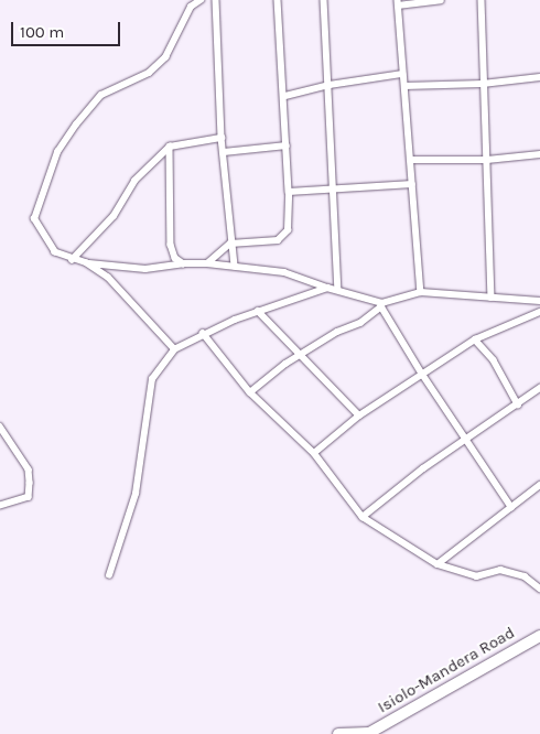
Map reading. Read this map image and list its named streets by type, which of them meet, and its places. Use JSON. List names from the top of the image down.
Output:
{
  "streets": {
    "highway": ["Isiolo-Mandera Road"]
  },
  "scale_bar": "100 m"
}
